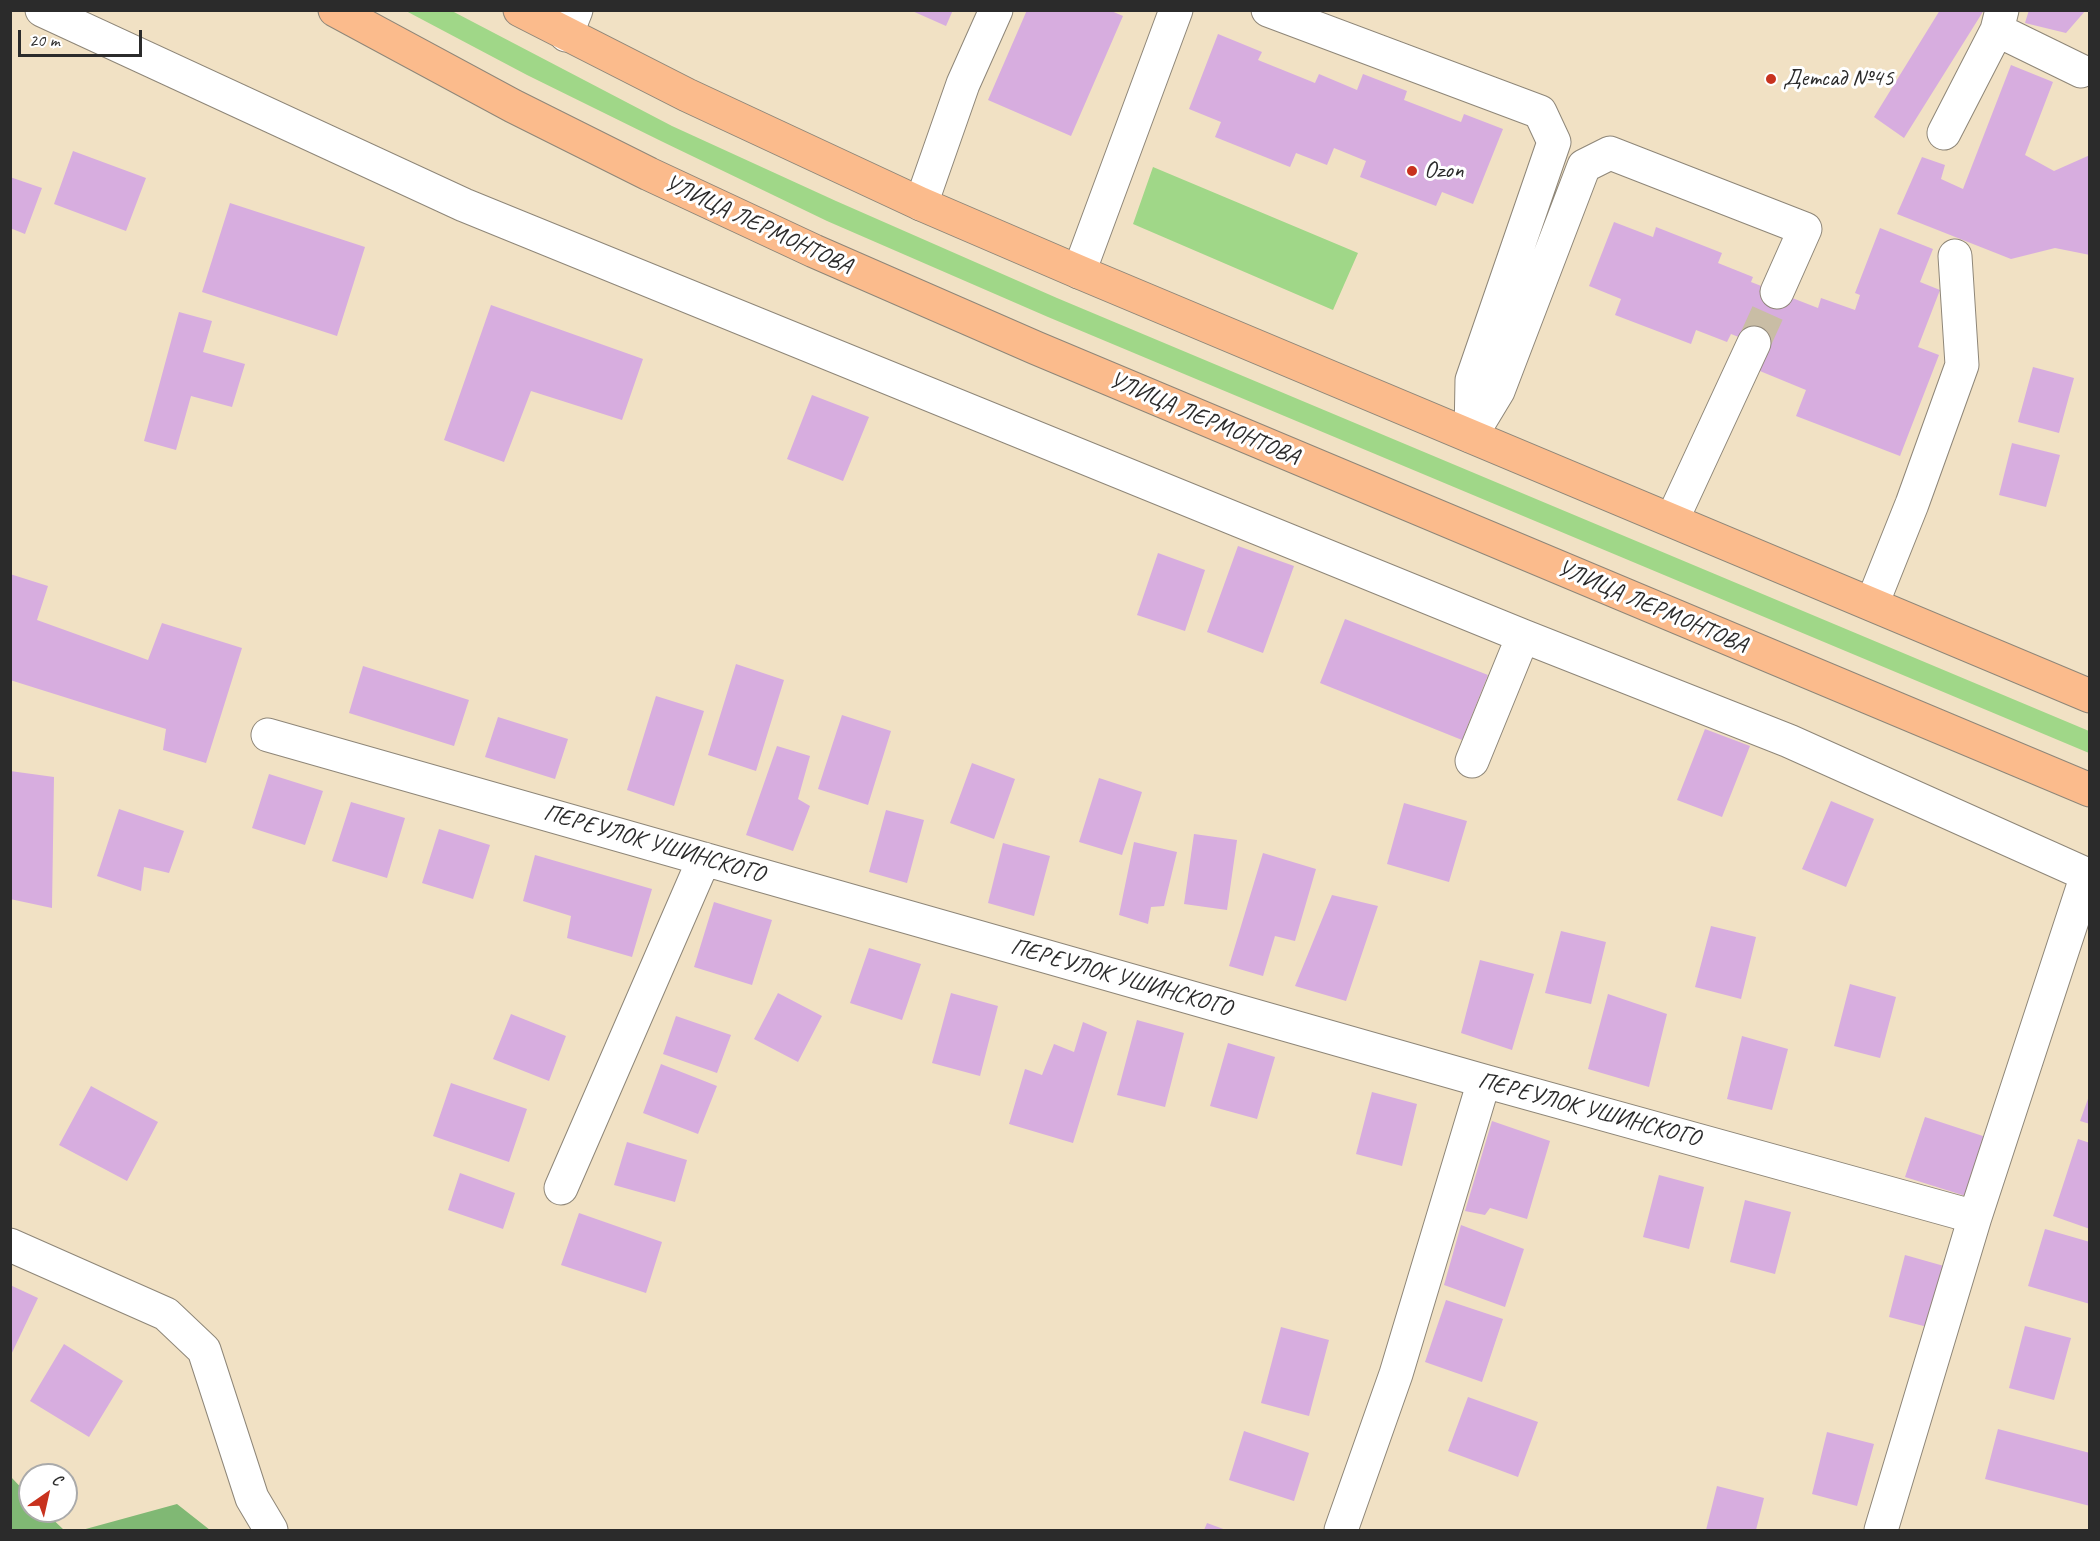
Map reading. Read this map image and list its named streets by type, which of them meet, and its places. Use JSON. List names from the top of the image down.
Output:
{
  "streets": {
    "main road": ["УЛИЦА ЛЕРМОНТОВА"],
    "street": ["ПЕРЕУЛОК УШИНСКОГО"]
  },
  "places": ["Детсад №45", "Ozon"],
  "scale_bar": "20 m",
  "north": "top right"
}
